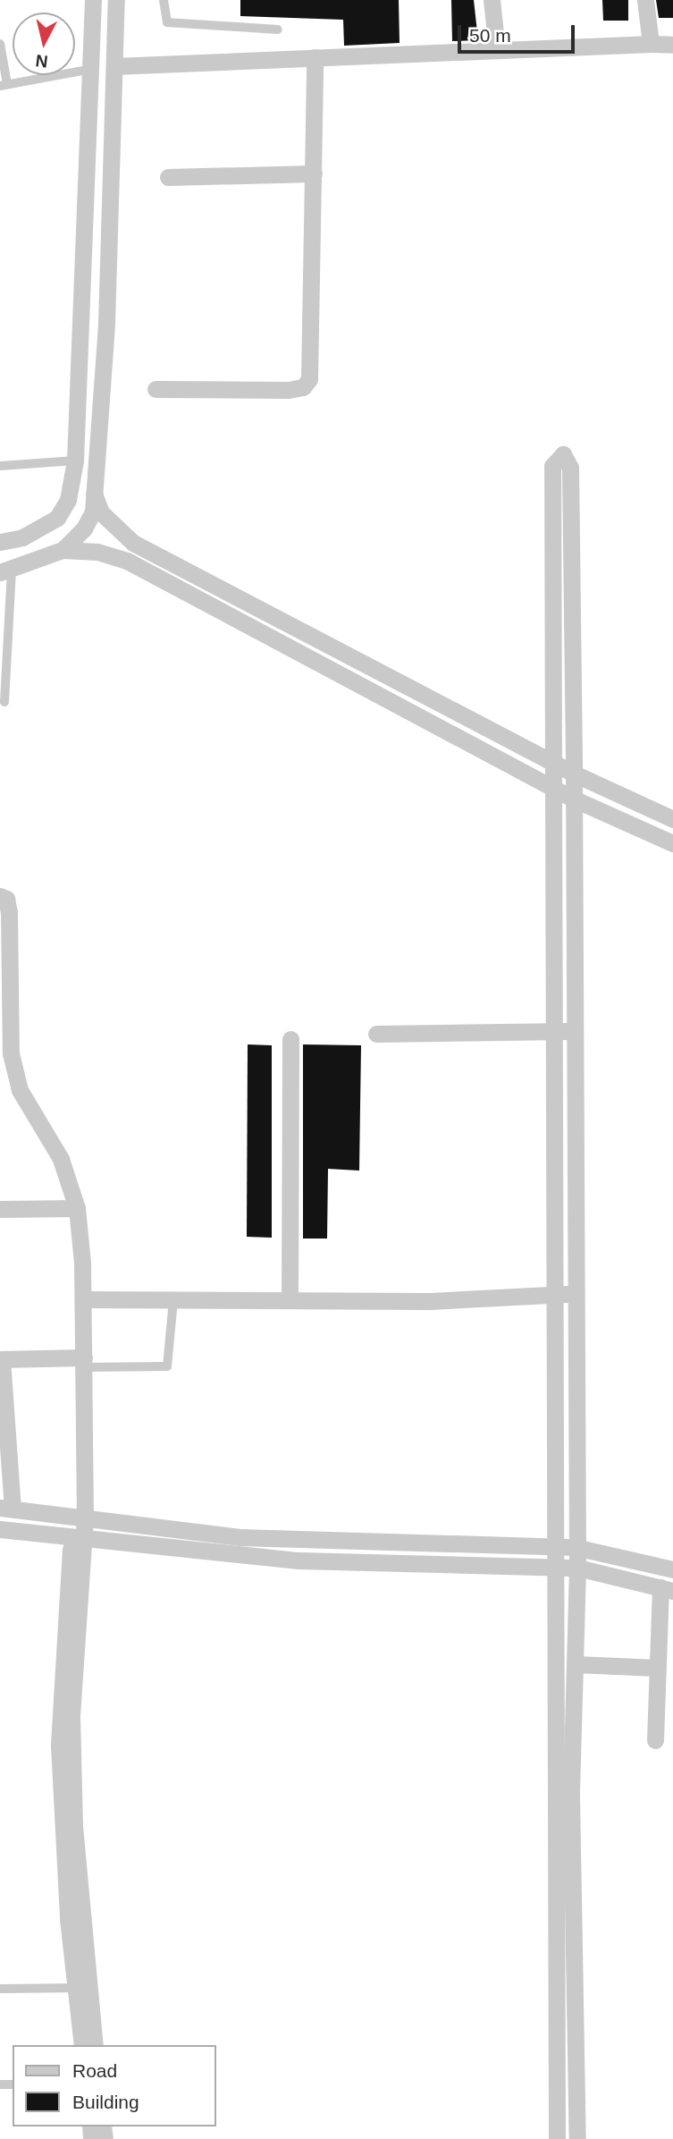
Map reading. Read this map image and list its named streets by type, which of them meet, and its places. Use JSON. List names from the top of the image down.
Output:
{
  "legend": ["Road", "Building"],
  "scale_bar": "50 m",
  "north": "bottom"
}
